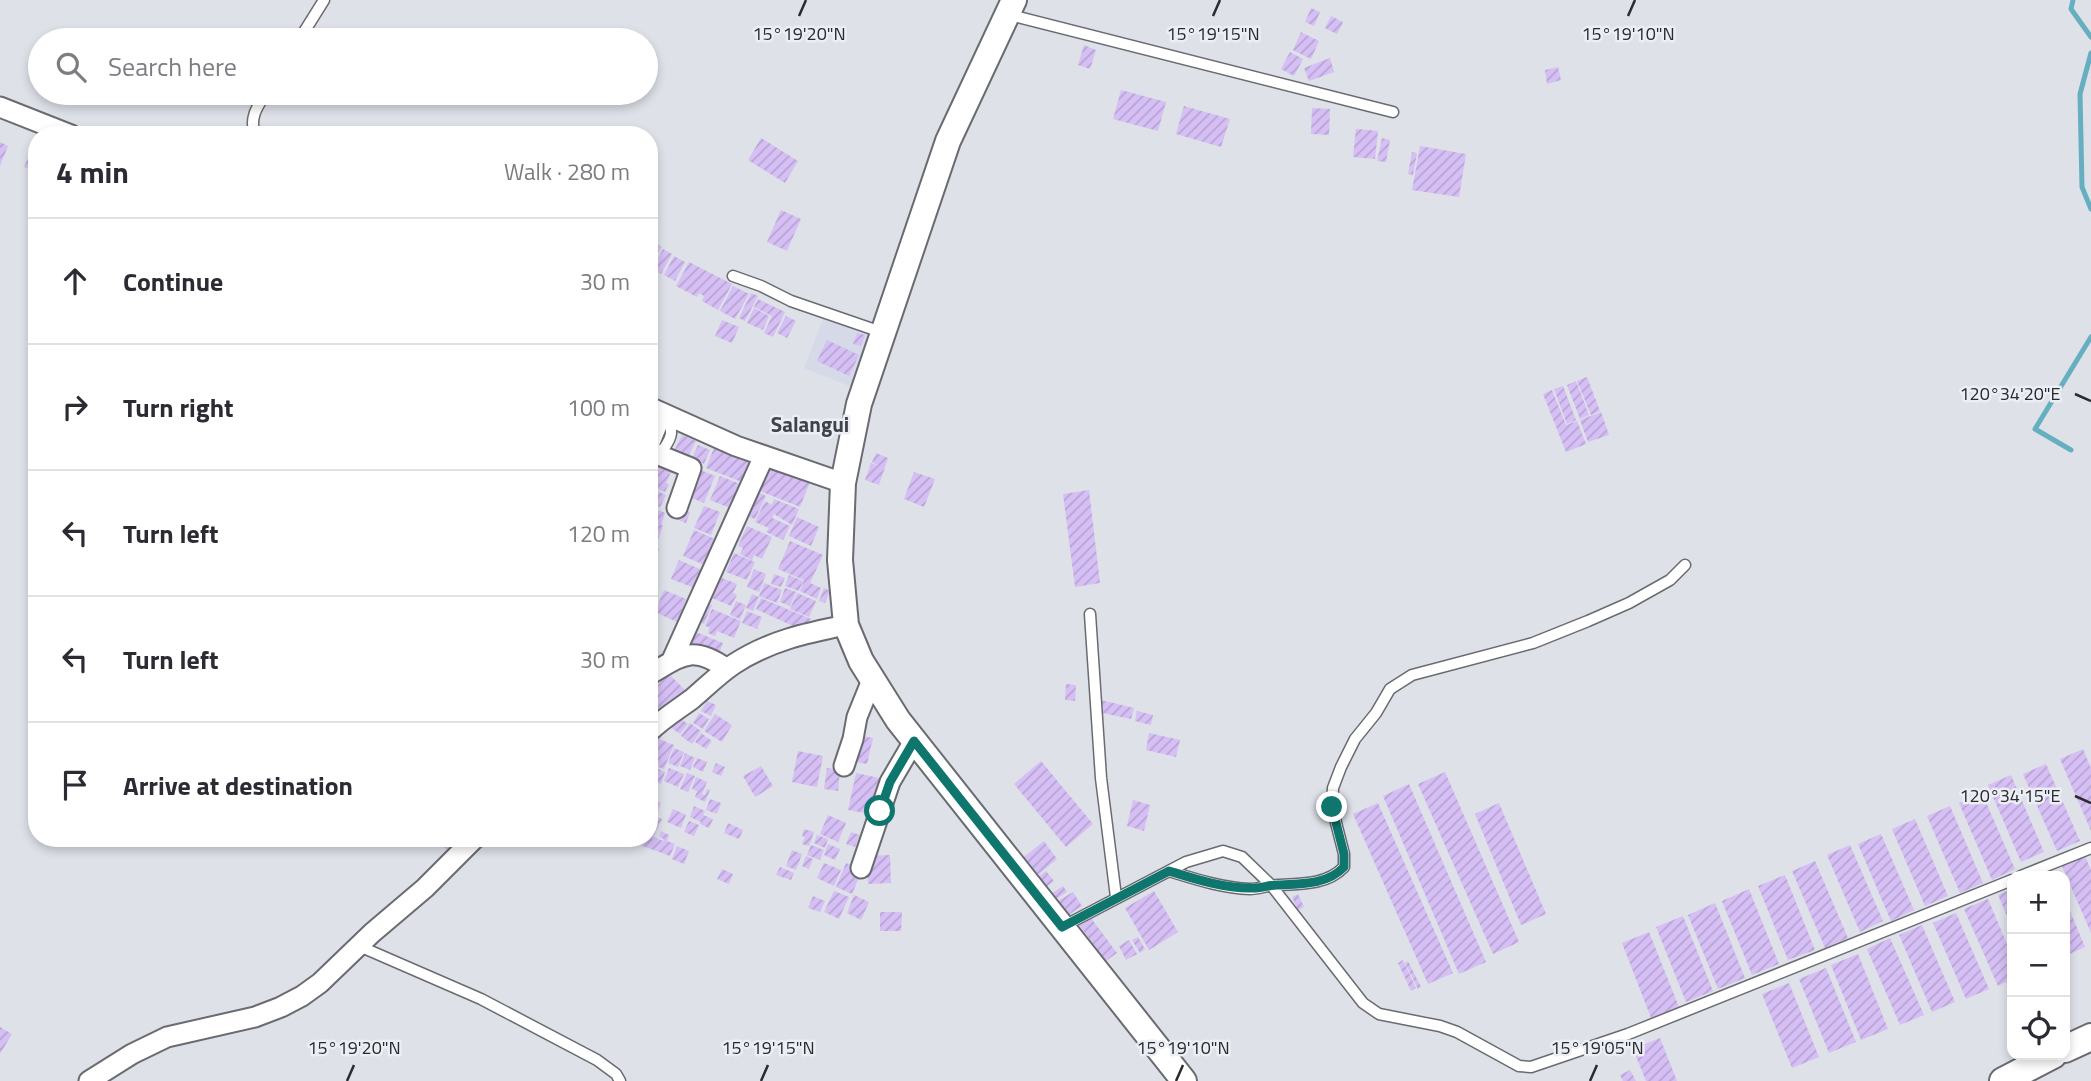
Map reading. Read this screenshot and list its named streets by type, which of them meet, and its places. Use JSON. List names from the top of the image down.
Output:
{
  "districts": ["Salangui"],
  "page": {
    "search": "Search here",
    "heading": ["4 min", "Walk · 280 m"],
    "list": [
      ["Continue", "30 m"],
      ["Turn right", "100 m"],
      ["Turn left", "120 m"],
      ["Turn left", "30 m"],
      "Arrive at destination"
    ],
    "map_buttons": ["+", "−"]
  },
  "coordinates": [
    "15°19'20\"N",
    "15°19'15\"N",
    "15°19'10\"N",
    "120°34'20\"E",
    "120°34'15\"E",
    "15°19'05\"N"
  ]
}
